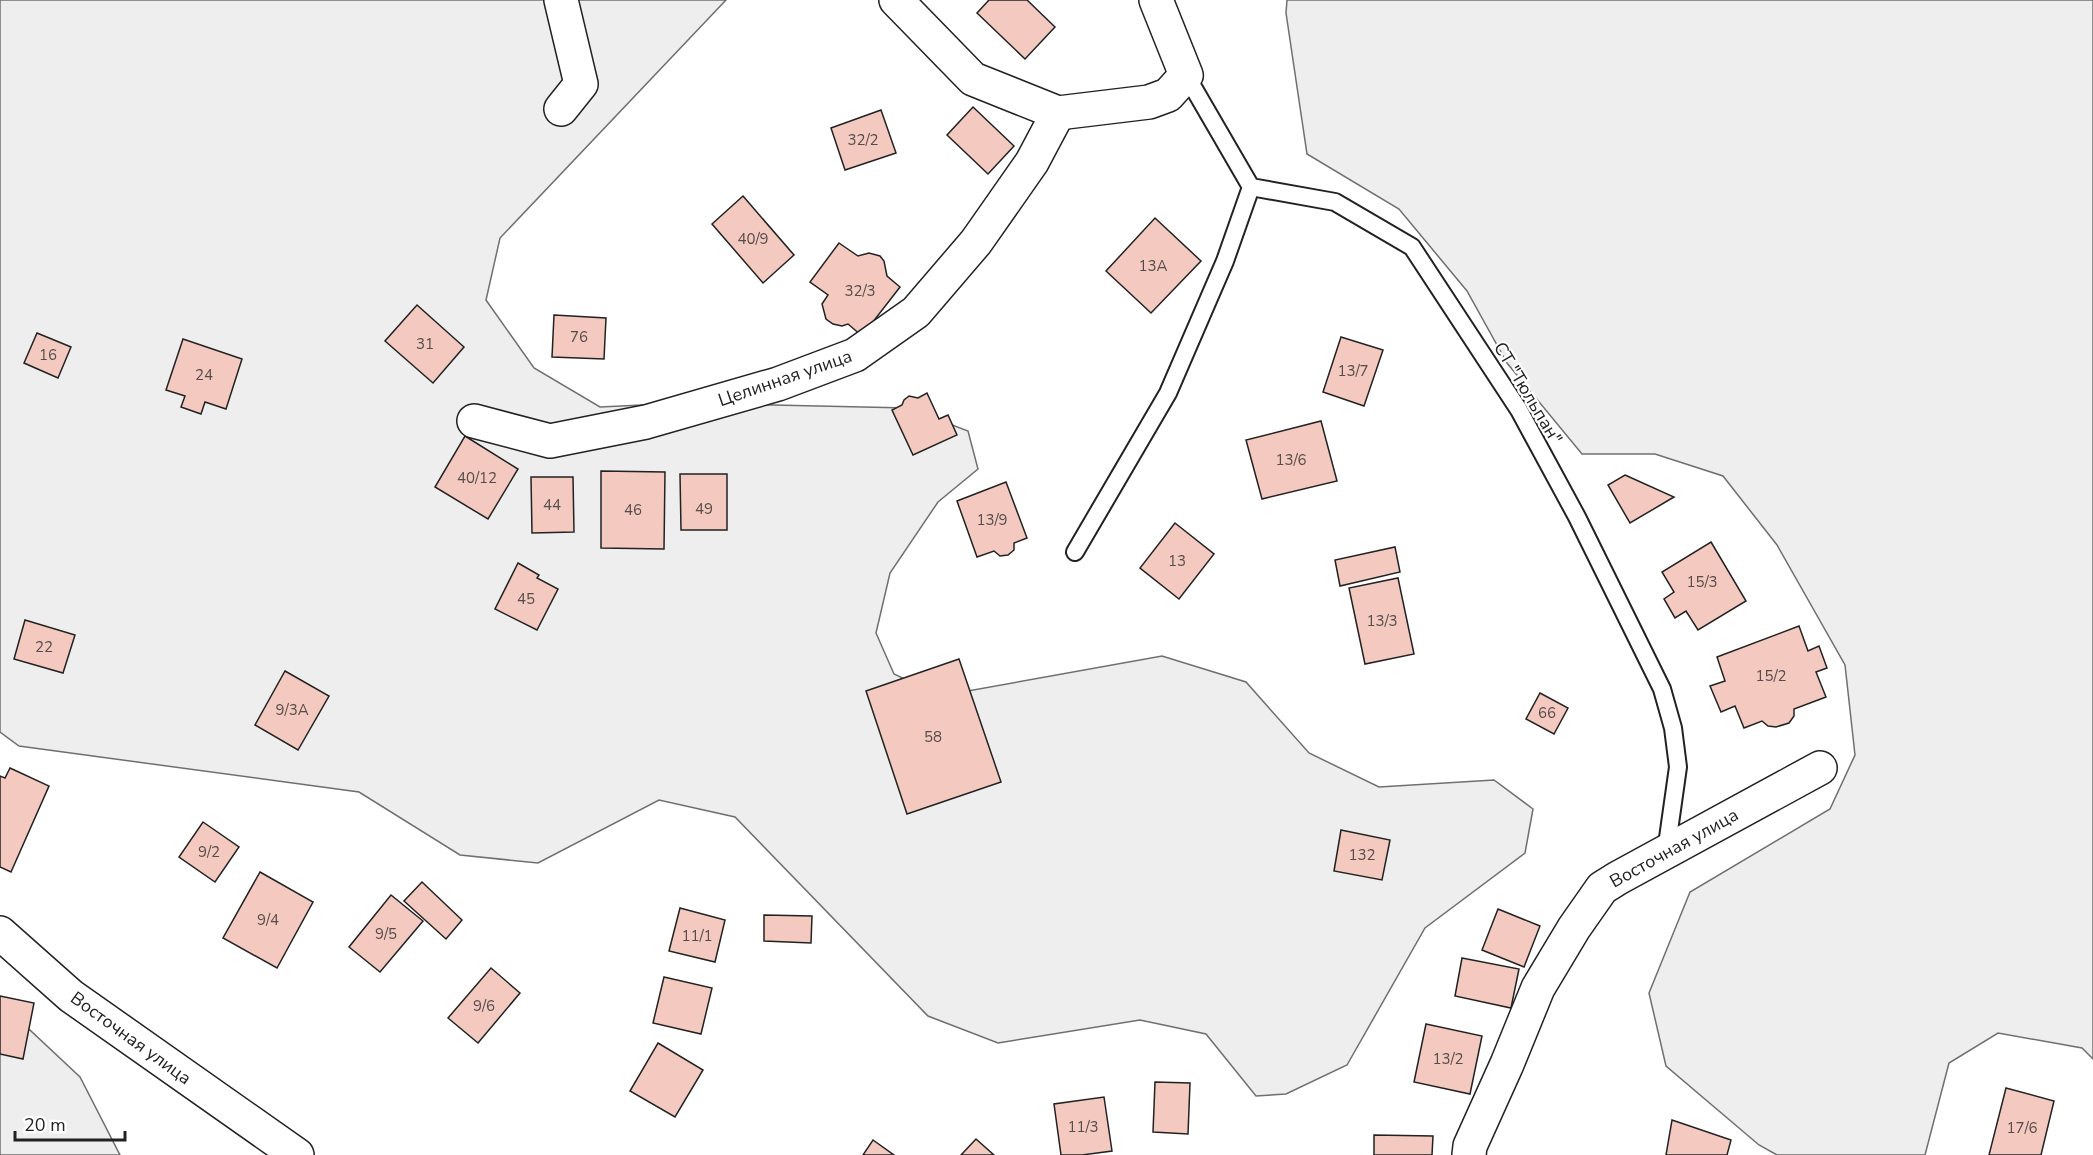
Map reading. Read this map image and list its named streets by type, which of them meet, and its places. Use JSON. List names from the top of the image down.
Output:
{
  "streets": {
    "street": ["Целинная улица", "Восточная улица"],
    "lane": ["СТ \"Тюльпан\""]
  },
  "crossings": [
    ["СТ \"Тюльпан\"", "Восточная улица"]
  ],
  "house_numbers": [
    "32/2",
    "40/9",
    "13А",
    "32/3",
    "76",
    "31",
    "16",
    "13/7",
    "24",
    "13/6",
    "40/12",
    "44",
    "49",
    "46",
    "13/9",
    "13",
    "15/3",
    "45",
    "13/3",
    "22",
    "15/2",
    "9/3А",
    "66",
    "58",
    "9/2",
    "132",
    "9/4",
    "9/5",
    "11/1",
    "9/6",
    "13/2",
    "11/3",
    "17/6"
  ],
  "scale_bar": "20 m"
}
